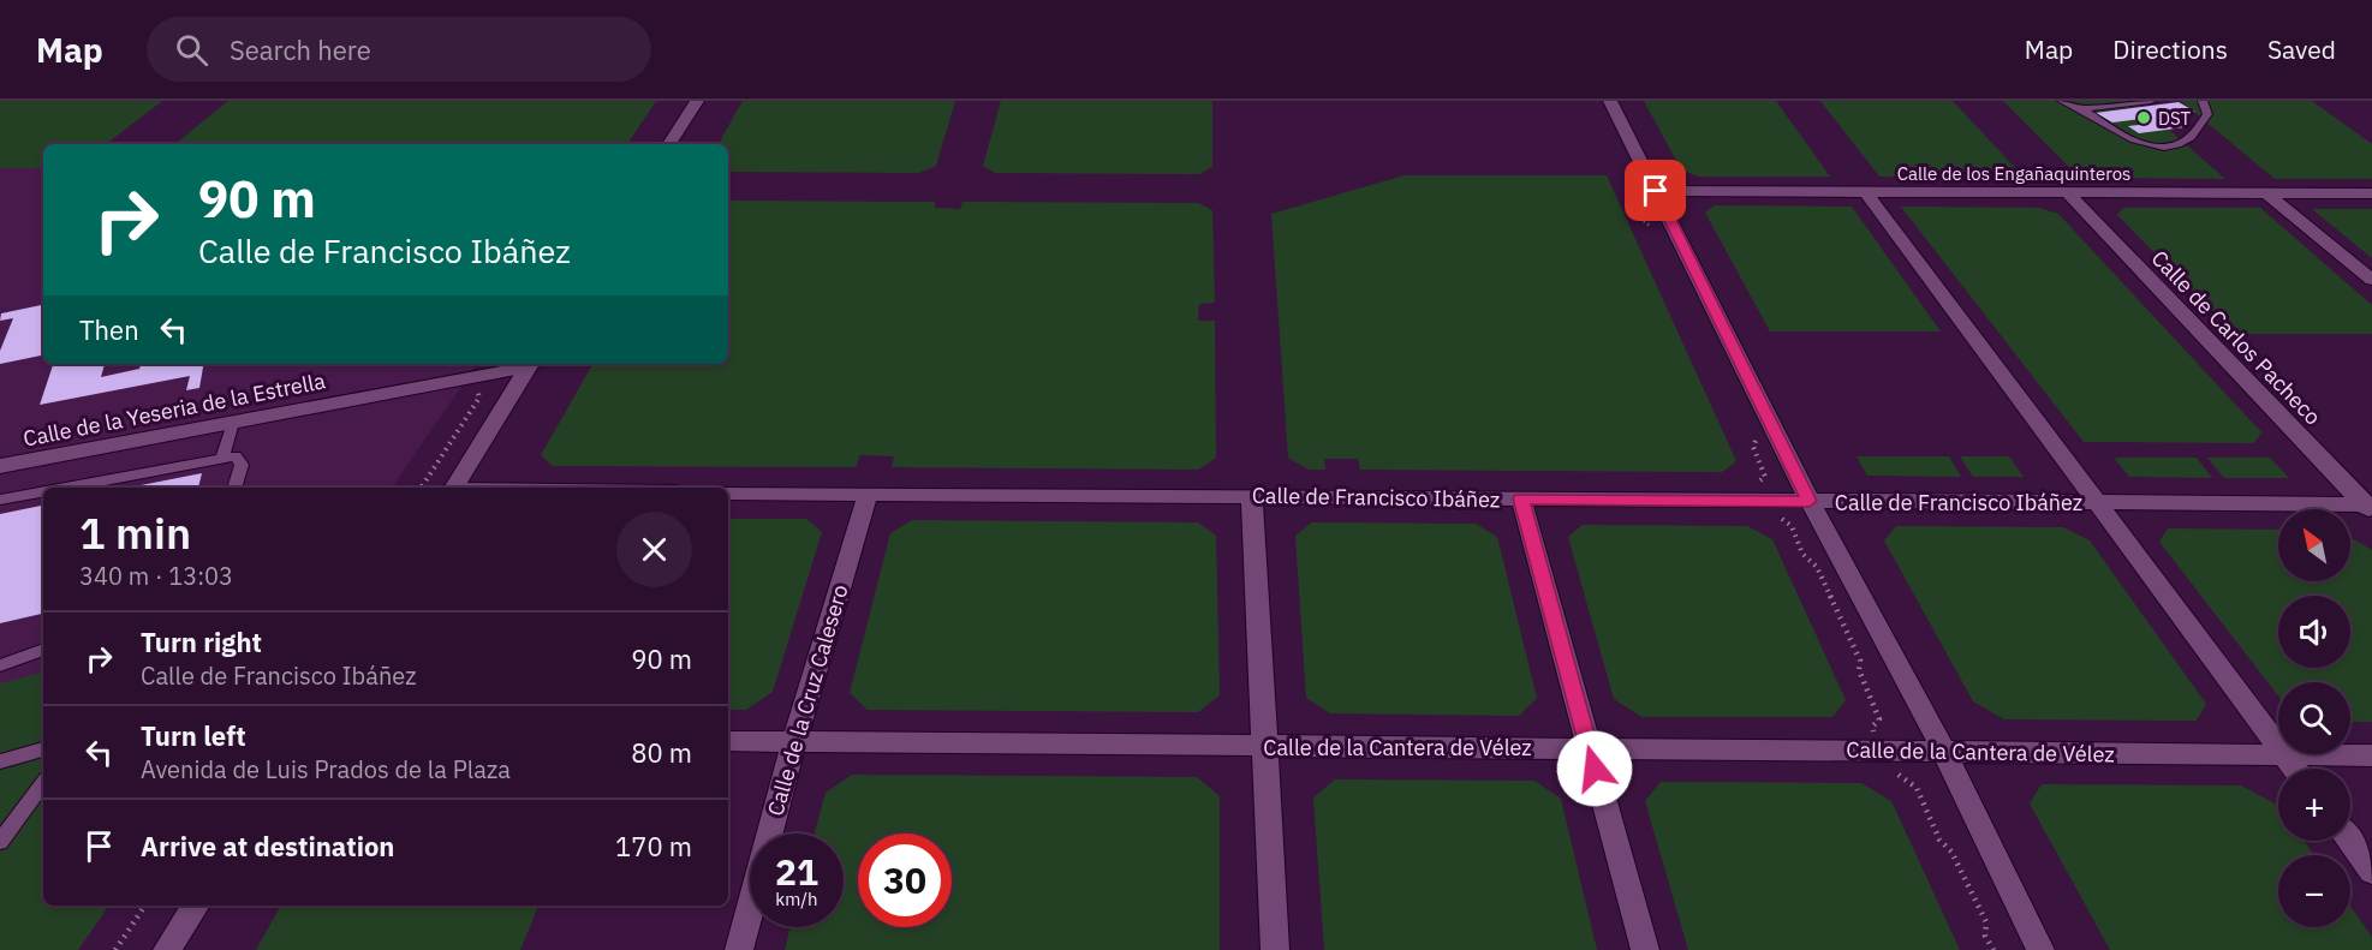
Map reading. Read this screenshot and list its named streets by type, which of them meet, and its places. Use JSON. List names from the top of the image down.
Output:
{
  "streets": {
    "street": [
      "Calle de los Engañaquinteros",
      "Calle de Carlos Pacheco",
      "Calle de la Yeseria de la Estrella",
      "Calle de Francisco Ibáñez",
      "Calle de la Cruz Calesero",
      "Calle de la Cantera de Vélez"
    ]
  },
  "crossings": [
    ["Calle de los Engañaquinteros", "Calle de Carlos Pacheco"],
    ["Calle de Carlos Pacheco", "Calle de Francisco Ibáñez"],
    ["Calle de Francisco Ibáñez", "Calle de la Cruz Calesero"],
    ["Calle de la Cruz Calesero", "Calle de la Cantera de Vélez"]
  ],
  "places": ["DST"],
  "north": "top left",
  "page": {
    "header": "Map",
    "search": "Search here",
    "nav": ["Map", "Directions", "Saved"],
    "turn": ["90 m", "Calle de Francisco Ibáñez"],
    "then": "Then",
    "heading": ["1 min", "340 m · 13:03"],
    "map_buttons": ["+", "−"],
    "list": [
      {
        "name": "Turn right",
        "note": "Calle de Francisco Ibáñez",
        "value": "90 m"
      },
      {
        "name": "Turn left",
        "note": "Avenida de Luis Prados de la Plaza",
        "value": "80 m"
      },
      {
        "name": "Arrive at destination",
        "value": "170 m"
      }
    ],
    "speed": "21 km/h",
    "limit": "30"
  }
}
